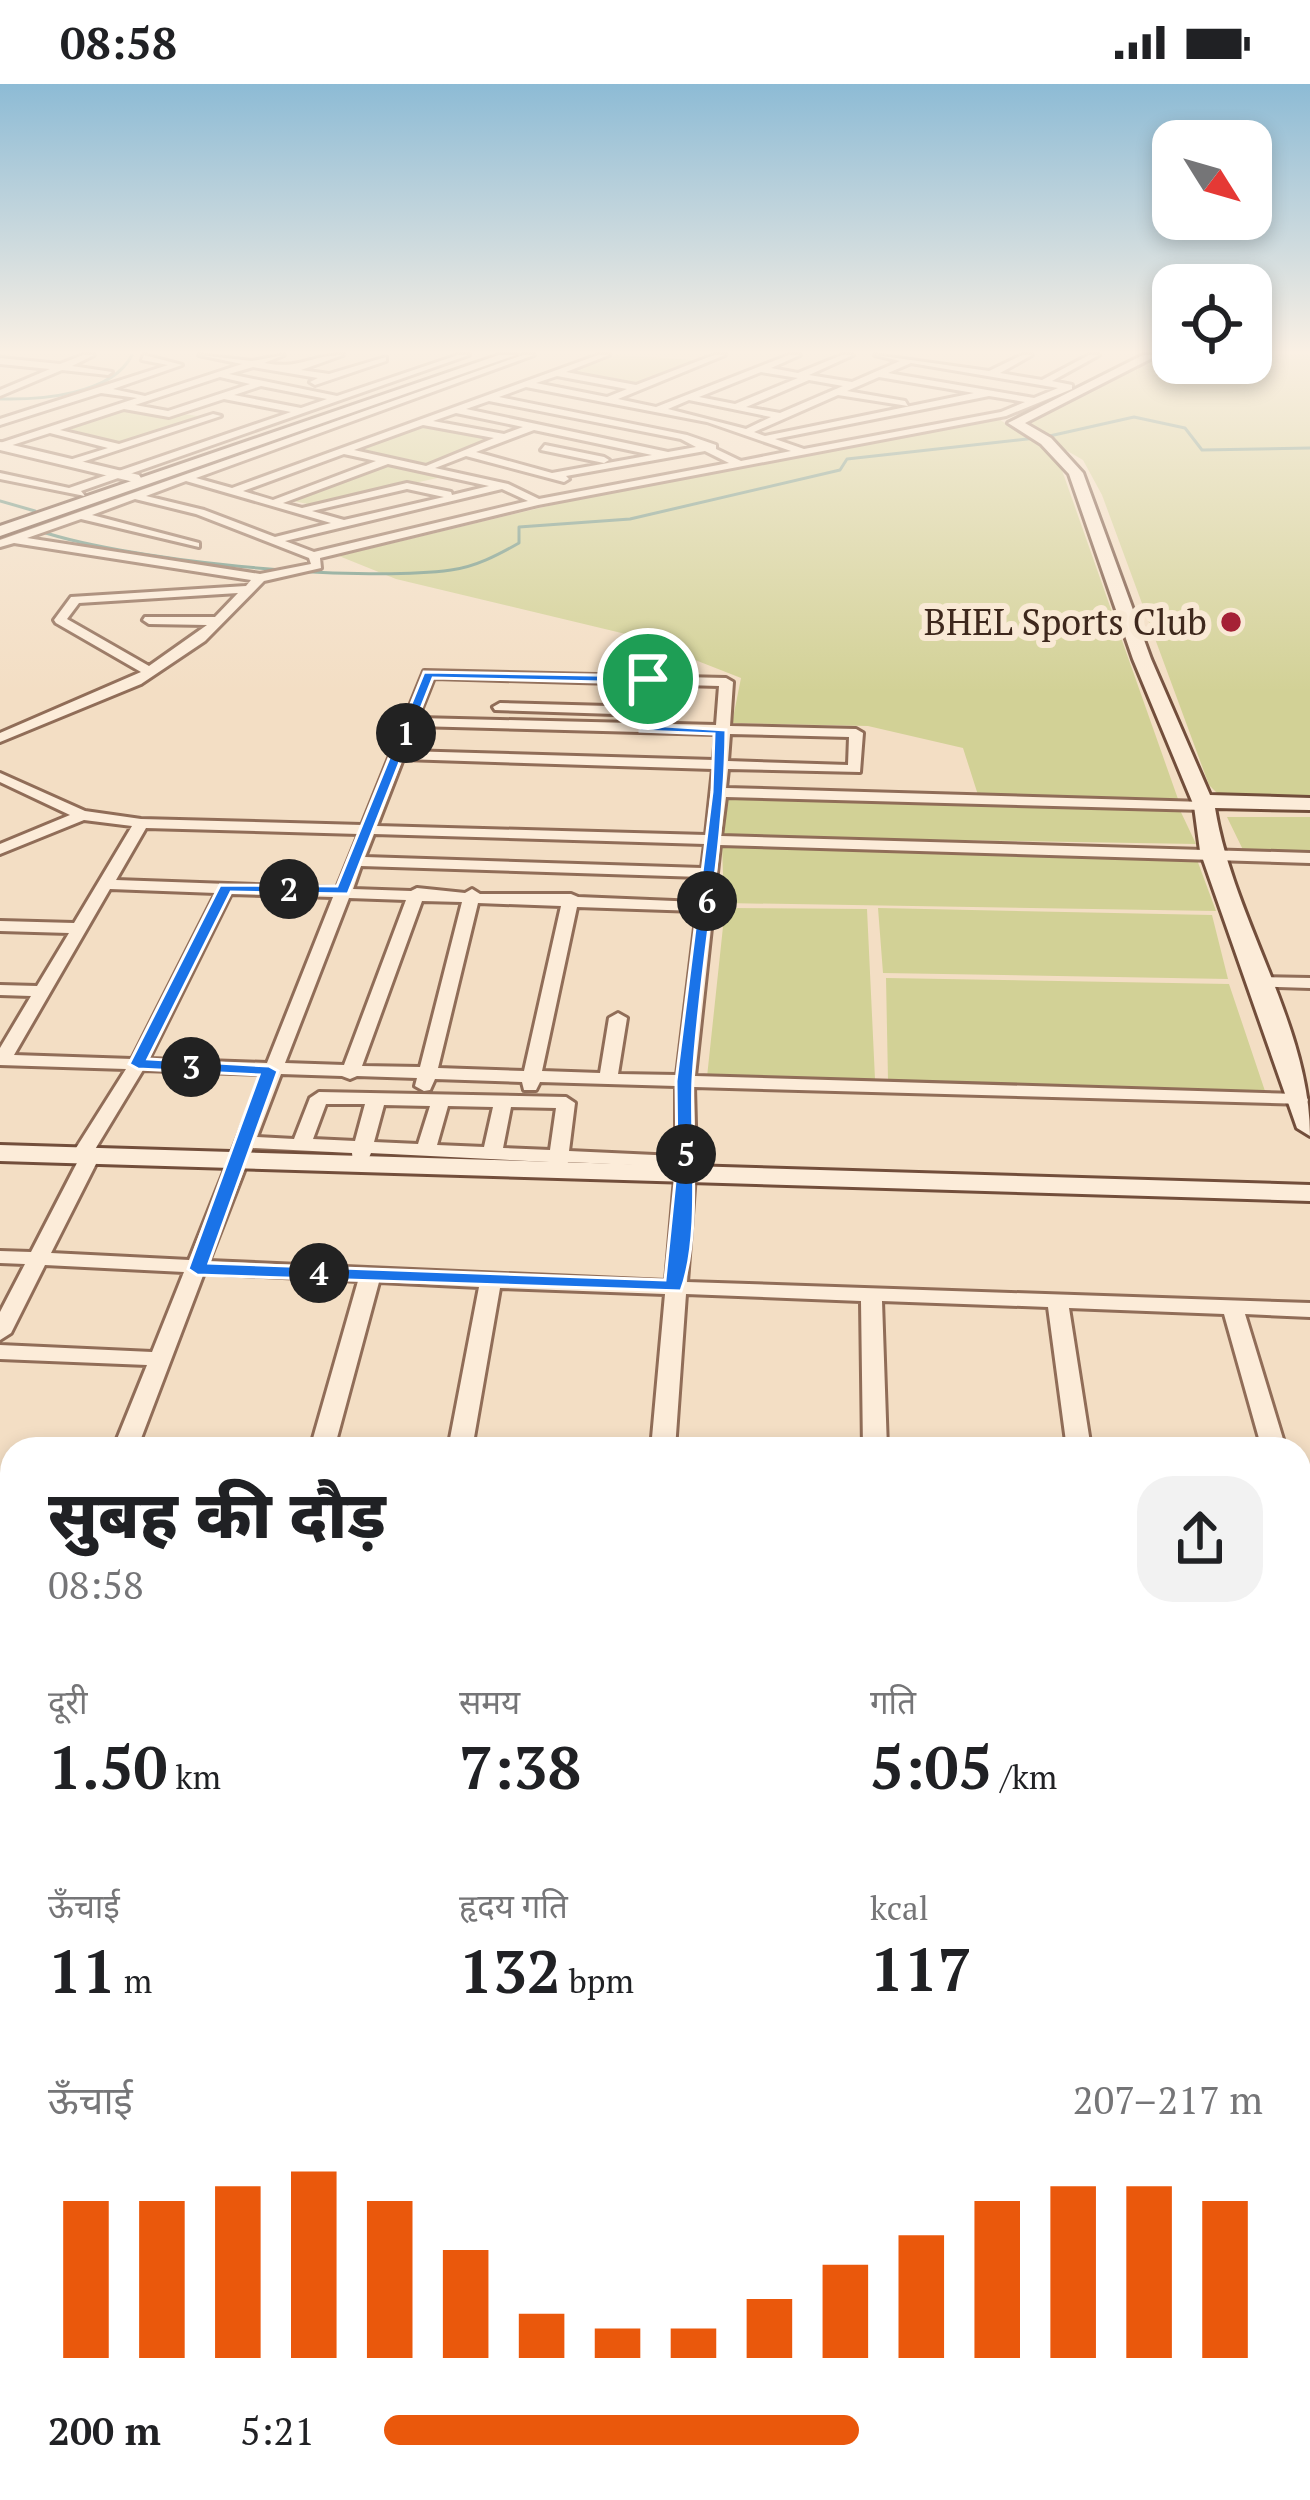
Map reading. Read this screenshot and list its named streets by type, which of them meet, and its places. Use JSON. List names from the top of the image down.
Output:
{
  "places": ["BHEL Sports Club"],
  "north": "bottom right",
  "page": {
    "status": "08:58",
    "pins": [
      "1",
      "2",
      "6",
      "3",
      "5",
      "4"
    ],
    "heading": ["सुबह की दौड़", "08:58"],
    "stats": [
      ["दूरी", "1.50 km"],
      ["समय", "7:38"],
      ["गति", "5:05 /km"],
      ["ऊँचाई", "11 m"],
      ["हृदय गति", "132 bpm"],
      ["kcal", "117"]
    ],
    "chart": ["ऊँचाई", "207–217 m"],
    "list": [
      {
        "name": "200 m",
        "note": "5:21"
      }
    ]
  }
}
